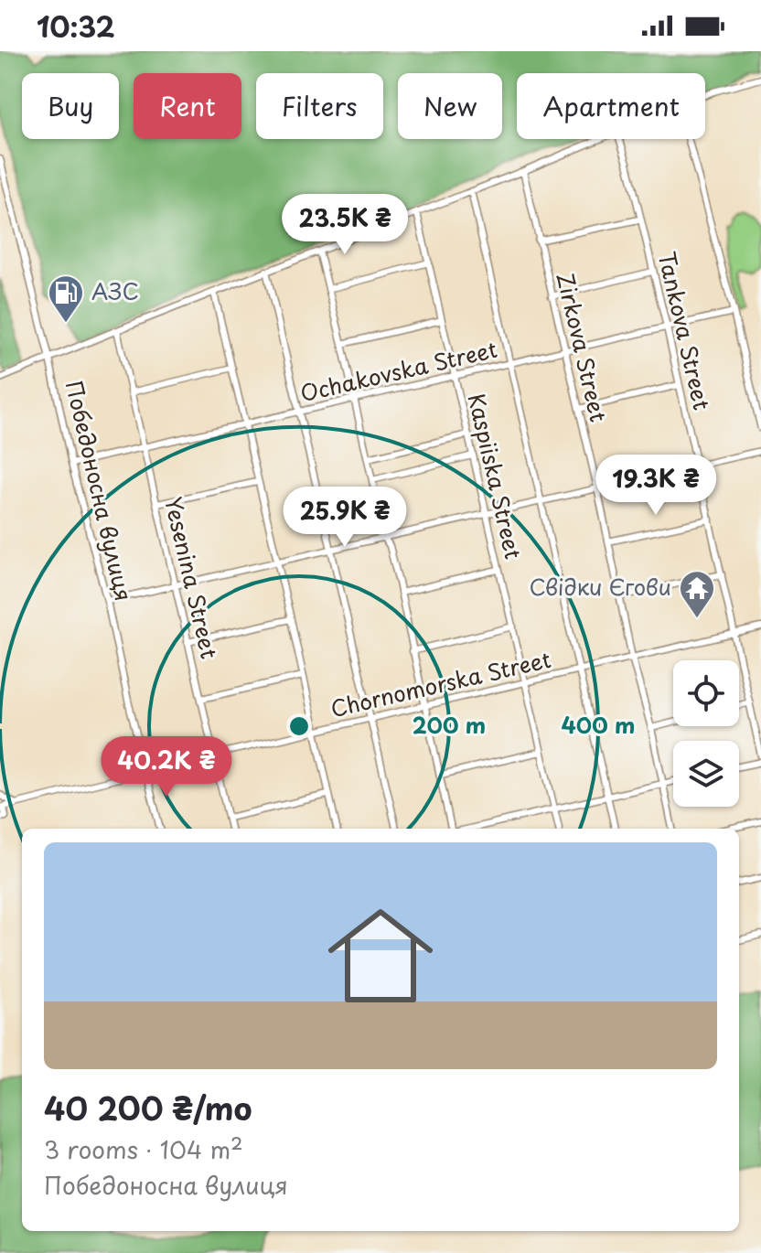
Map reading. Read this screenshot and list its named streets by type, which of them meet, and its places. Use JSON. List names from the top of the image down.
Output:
{
  "streets": {
    "street": [
      "Tankova Street",
      "Zirkova Street",
      "Ochakovska Street",
      "Kaspiiska Street",
      "Победоносна вулиця",
      "Yesenina Street",
      "Chornomorska Street"
    ]
  },
  "crossings": [
    ["Tankova Street", "Ochakovska Street"],
    ["Tankova Street", "Chornomorska Street"],
    ["Zirkova Street", "Ochakovska Street"],
    ["Zirkova Street", "Chornomorska Street"],
    ["Ochakovska Street", "Kaspiiska Street"],
    ["Ochakovska Street", "Победоносна вулиця"],
    ["Ochakovska Street", "Yesenina Street"],
    ["Kaspiiska Street", "Chornomorska Street"],
    ["Победоносна вулиця", "Chornomorska Street"],
    ["Yesenina Street", "Chornomorska Street"]
  ],
  "places": {
    "fuel station": ["АЗС"],
    "temple": ["Свідки Єгови"]
  },
  "page": {
    "status": "10:32",
    "chip": [
      "Buy",
      "Rent",
      "Filters",
      "New",
      "Apartment"
    ],
    "price": [
      "23.5K ₴",
      "19.3K ₴",
      "25.9K ₴",
      "40.2K ₴"
    ],
    "list": [
      {
        "name": "40 200 ₴/mo",
        "note": "3 rooms · 104 m² · Победоносна вулиця"
      }
    ]
  },
  "rings": ["200 m", "400 m"]
}
